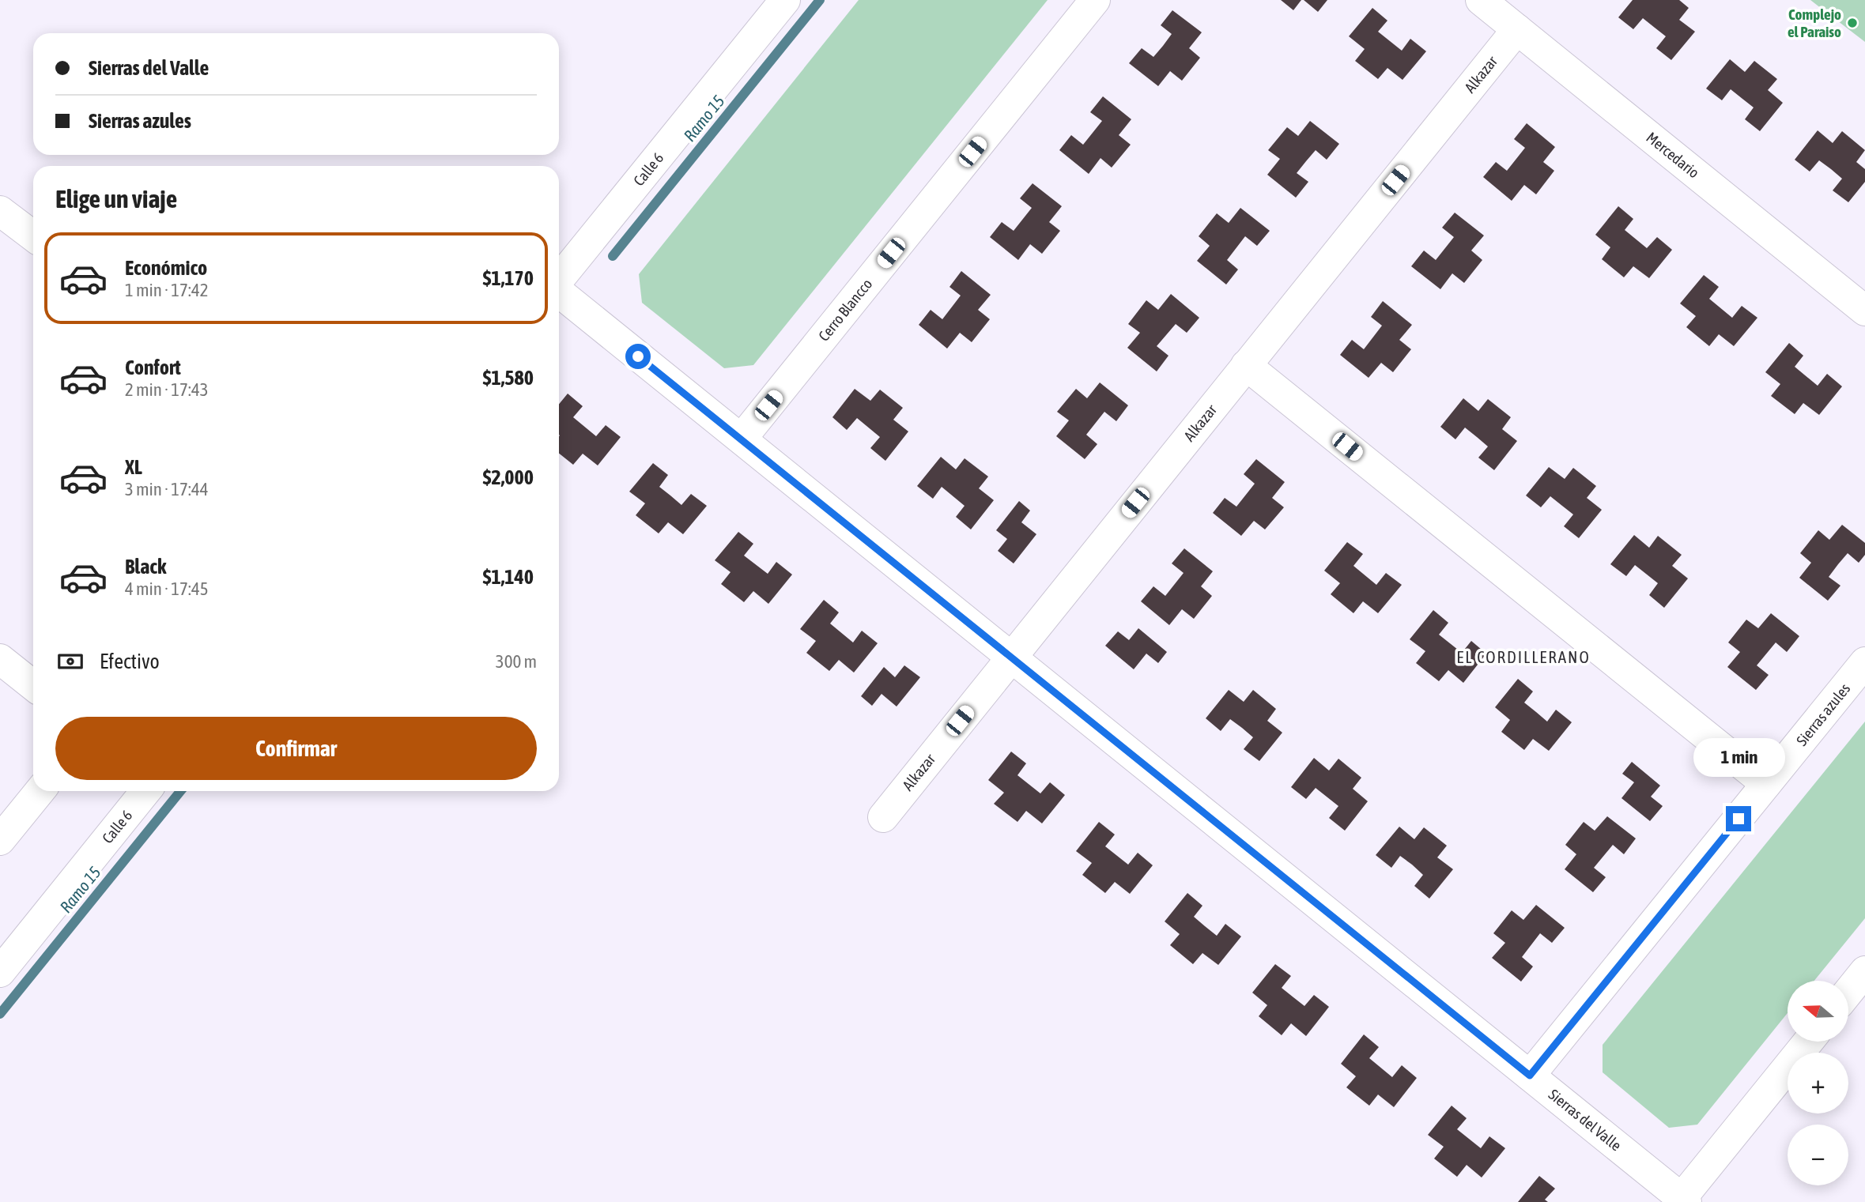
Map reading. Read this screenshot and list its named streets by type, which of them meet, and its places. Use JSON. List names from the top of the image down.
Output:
{
  "streets": {
    "street": [
      "Alkazar",
      "Mercedario",
      "Calle 6",
      "Cerro Blancco",
      "Sierras azules",
      "Sierras del Valle"
    ]
  },
  "crossings": [
    ["Alkazar", "Mercedario"],
    ["Alkazar", "Sierras del Valle"],
    ["Cerro Blancco", "Sierras del Valle"],
    ["Sierras azules", "Sierras del Valle"]
  ],
  "districts": ["EL CORDILLERANO"],
  "water": ["Ramo 15"],
  "places": ["Complejo el Paraiso"],
  "north": "left",
  "page": {
    "banner": ["Sierras del Valle", "Sierras azules"],
    "heading": "Elige un viaje",
    "list": [
      {
        "name": "Económico",
        "note": "1 min · 17:42",
        "value": "$1,170"
      },
      {
        "name": "Confort",
        "note": "2 min · 17:43",
        "value": "$1,580"
      },
      {
        "name": "XL",
        "note": "3 min · 17:44",
        "value": "$2,000"
      },
      {
        "name": "Black",
        "note": "4 min · 17:45",
        "value": "$1,140"
      }
    ],
    "pay": ["Efectivo", "300 m"],
    "buttons": "Confirmar",
    "bubble": "1 min",
    "map_buttons": ["+", "−"]
  }
}
